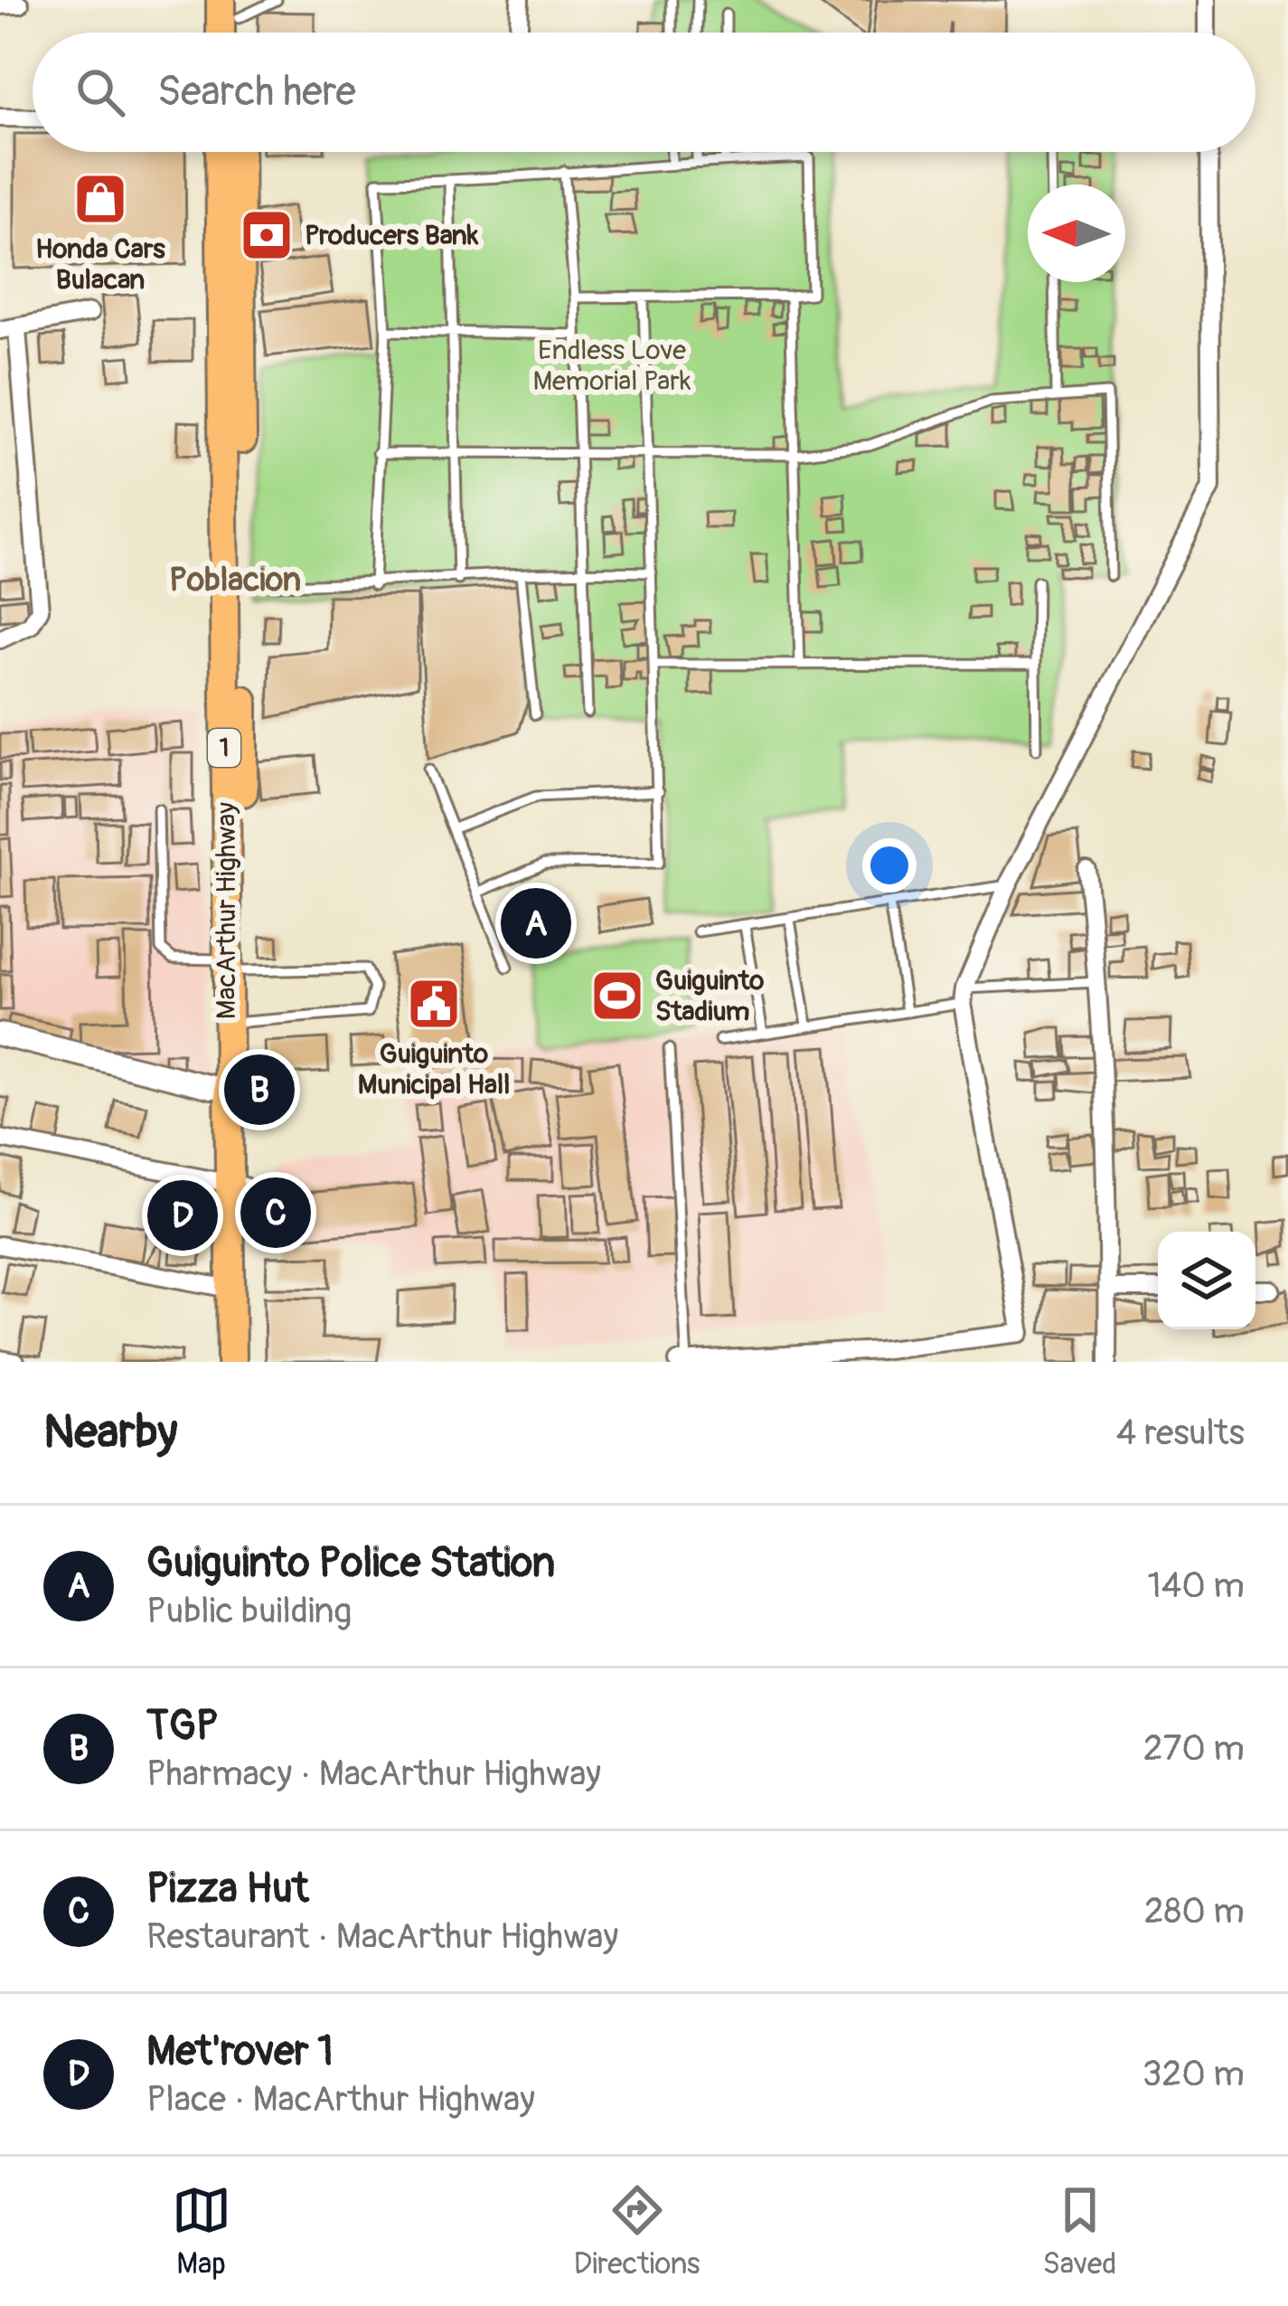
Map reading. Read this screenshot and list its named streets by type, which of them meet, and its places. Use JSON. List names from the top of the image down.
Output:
{
  "streets": {
    "highway": ["1", "MacArthur Highway"]
  },
  "districts": ["Poblacion"],
  "parks": ["Endless Love Memorial Park"],
  "places": {
    "shop": ["Honda Cars Bulacan"],
    "bank": ["Producers Bank"],
    "sports": ["Guiguinto Stadium"],
    "public building": ["Guiguinto Municipal Hall"]
  },
  "north": "left",
  "page": {
    "search": "Search here",
    "pins": [
      "A",
      "B",
      "C",
      "D"
    ],
    "heading": ["Nearby", "4 results"],
    "list": [
      {
        "mark": "A",
        "name": "Guiguinto Police Station",
        "note": "Public building",
        "value": "140 m"
      },
      {
        "mark": "B",
        "name": "TGP",
        "note": "Pharmacy · MacArthur Highway",
        "value": "270 m"
      },
      {
        "mark": "C",
        "name": "Pizza Hut",
        "note": "Restaurant · MacArthur Highway",
        "value": "280 m"
      },
      {
        "mark": "D",
        "name": "Met'rover 1",
        "note": "Place · MacArthur Highway",
        "value": "320 m"
      }
    ],
    "nav": ["Map", "Directions", "Saved"]
  }
}
